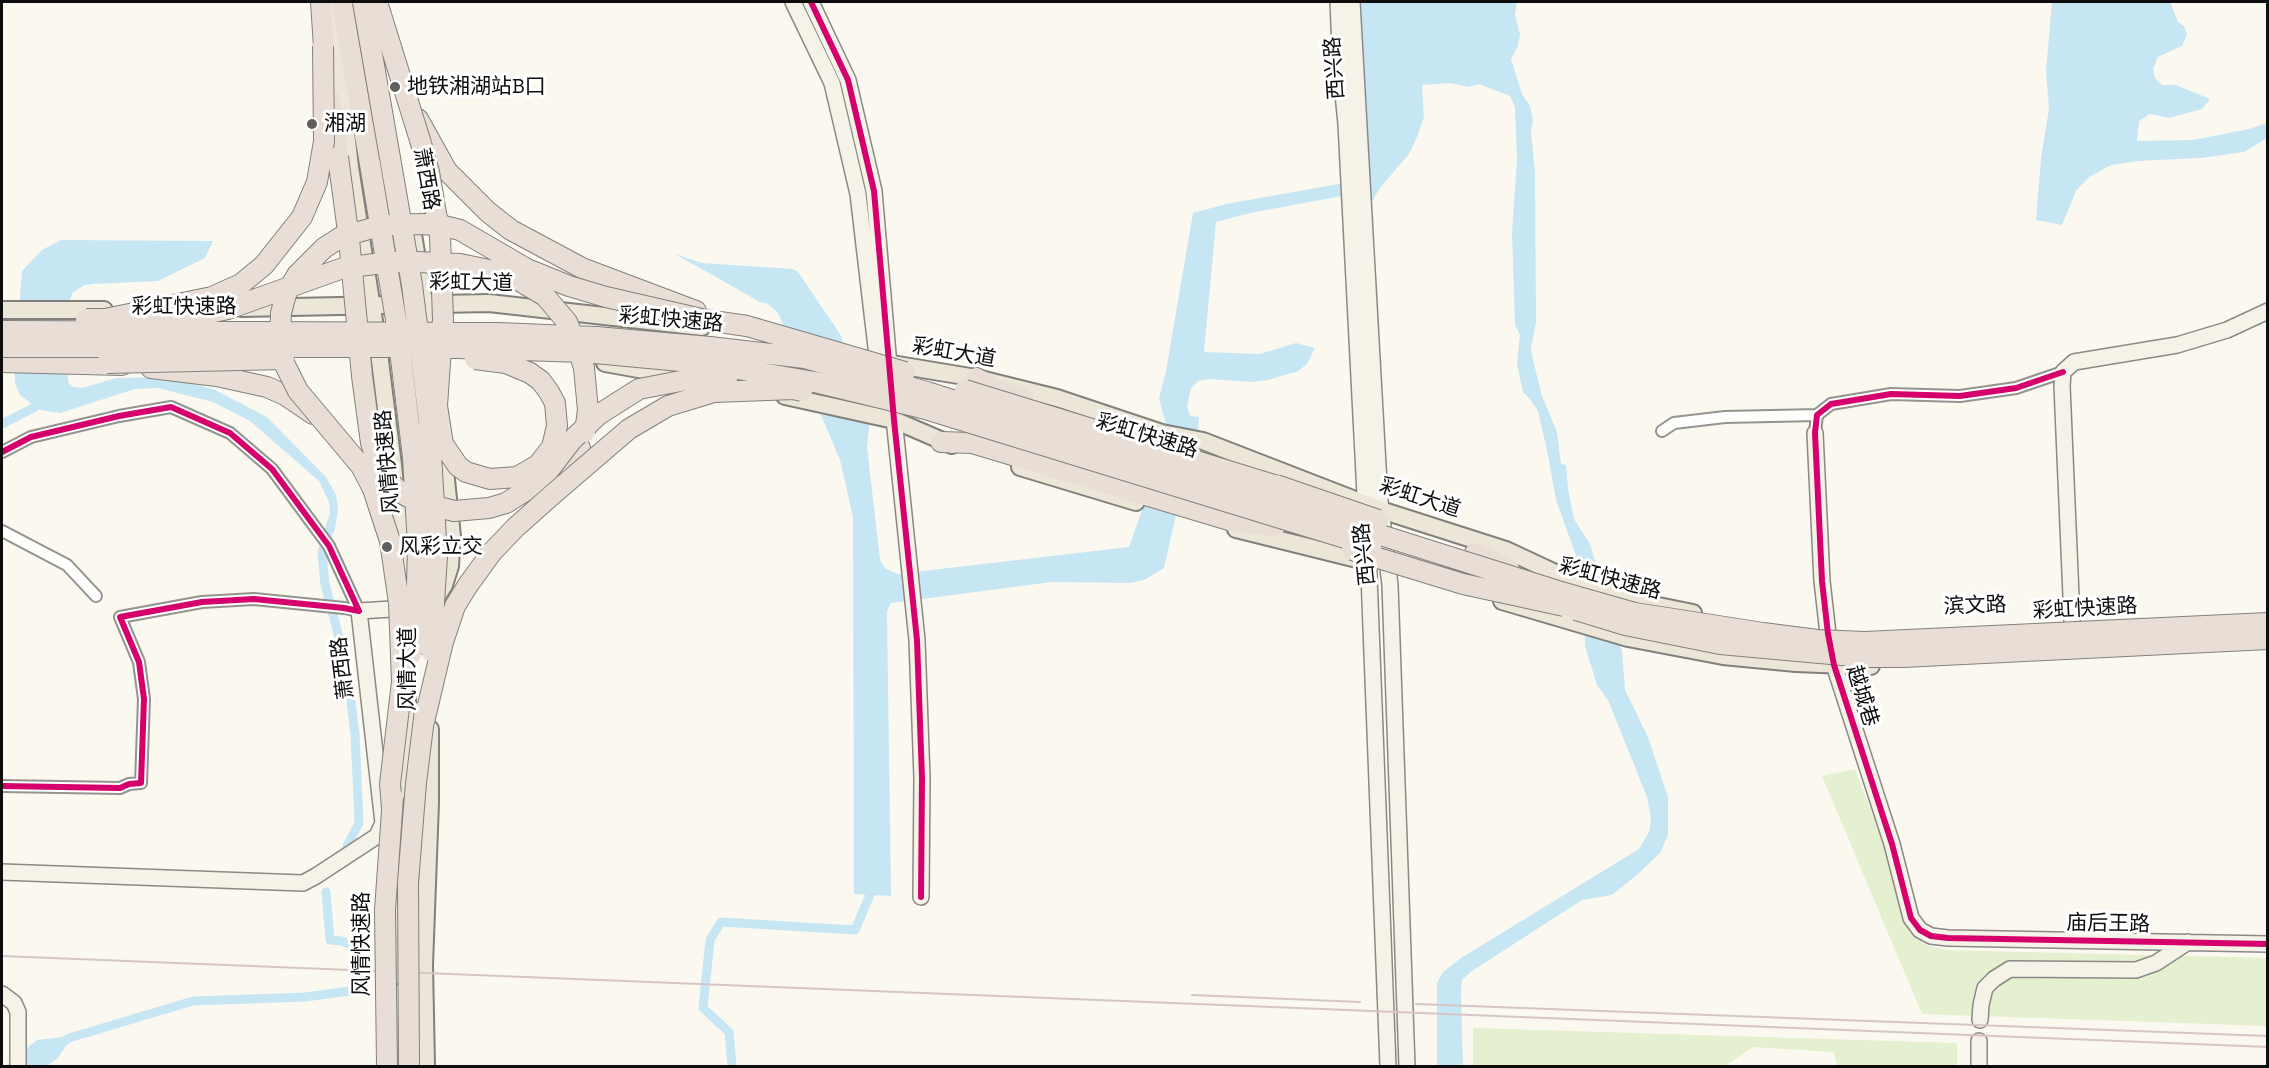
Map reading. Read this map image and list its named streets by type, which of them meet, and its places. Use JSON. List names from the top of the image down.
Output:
{
  "streets": {
    "highway": ["彩虹快速路", "风情快速路"],
    "main road": [
      "萧西路",
      "彩虹大道",
      "滨文路",
      "风情大道"
    ],
    "street": ["西兴路", "越城巷", "庙后王路"]
  },
  "crossings": [
    ["西兴路", "彩虹大道"],
    ["萧西路", "彩虹大道"],
    ["萧西路", "风情大道"],
    ["彩虹大道", "滨文路"],
    ["彩虹大道", "风情大道"],
    ["彩虹大道", "越城巷"],
    ["滨文路", "越城巷"],
    ["越城巷", "庙后王路"]
  ],
  "places": ["地铁湘湖站B口", "湘湖", "风彩立交"]
}
